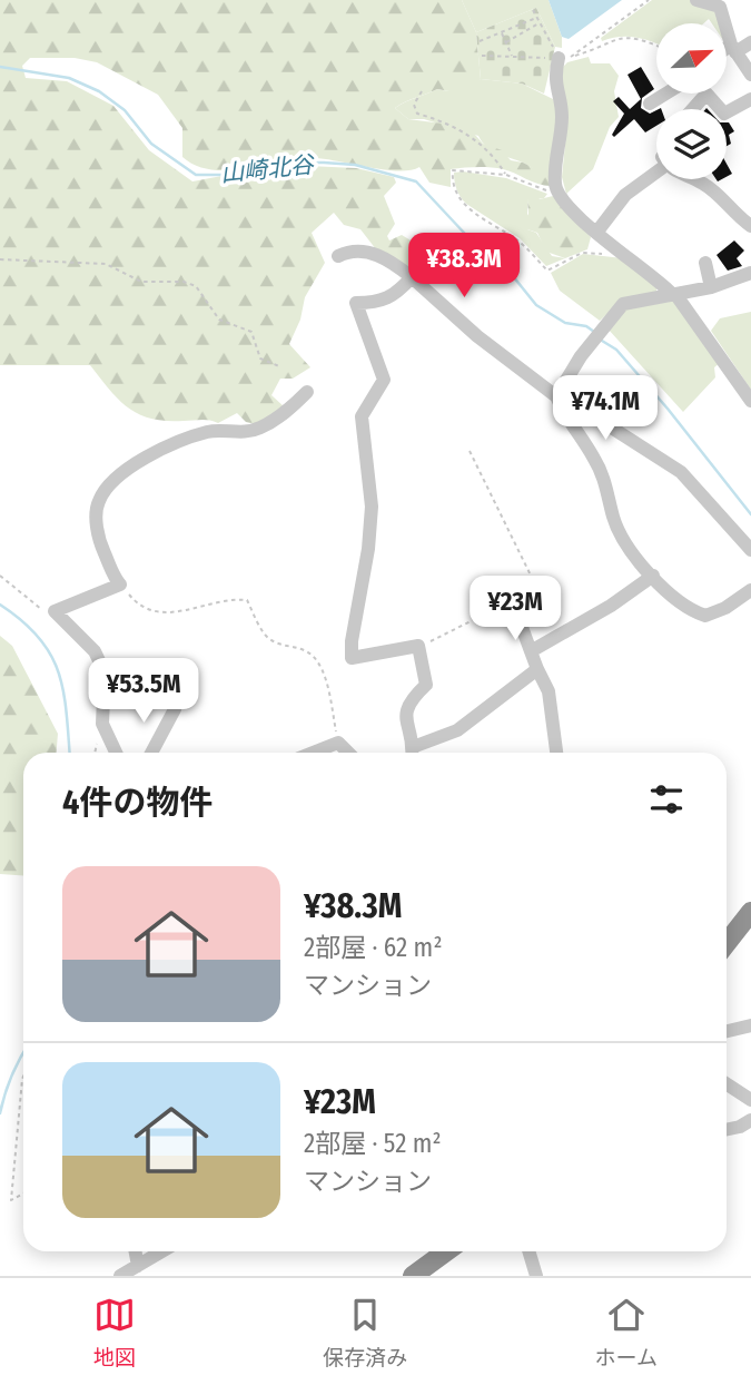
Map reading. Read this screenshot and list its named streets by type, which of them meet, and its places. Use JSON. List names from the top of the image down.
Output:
{
  "water": ["山崎北谷"],
  "north": "top right",
  "page": {
    "price": [
      "¥38.3M",
      "¥74.1M",
      "¥23M",
      "¥53.5M"
    ],
    "heading": "4件の物件",
    "list": [
      {
        "name": "¥38.3M",
        "note": "2部屋 · 62 m² · マンション"
      },
      {
        "name": "¥23M",
        "note": "2部屋 · 52 m² · マンション"
      }
    ],
    "tabs": ["地図", "保存済み", "ホーム"]
  }
}
